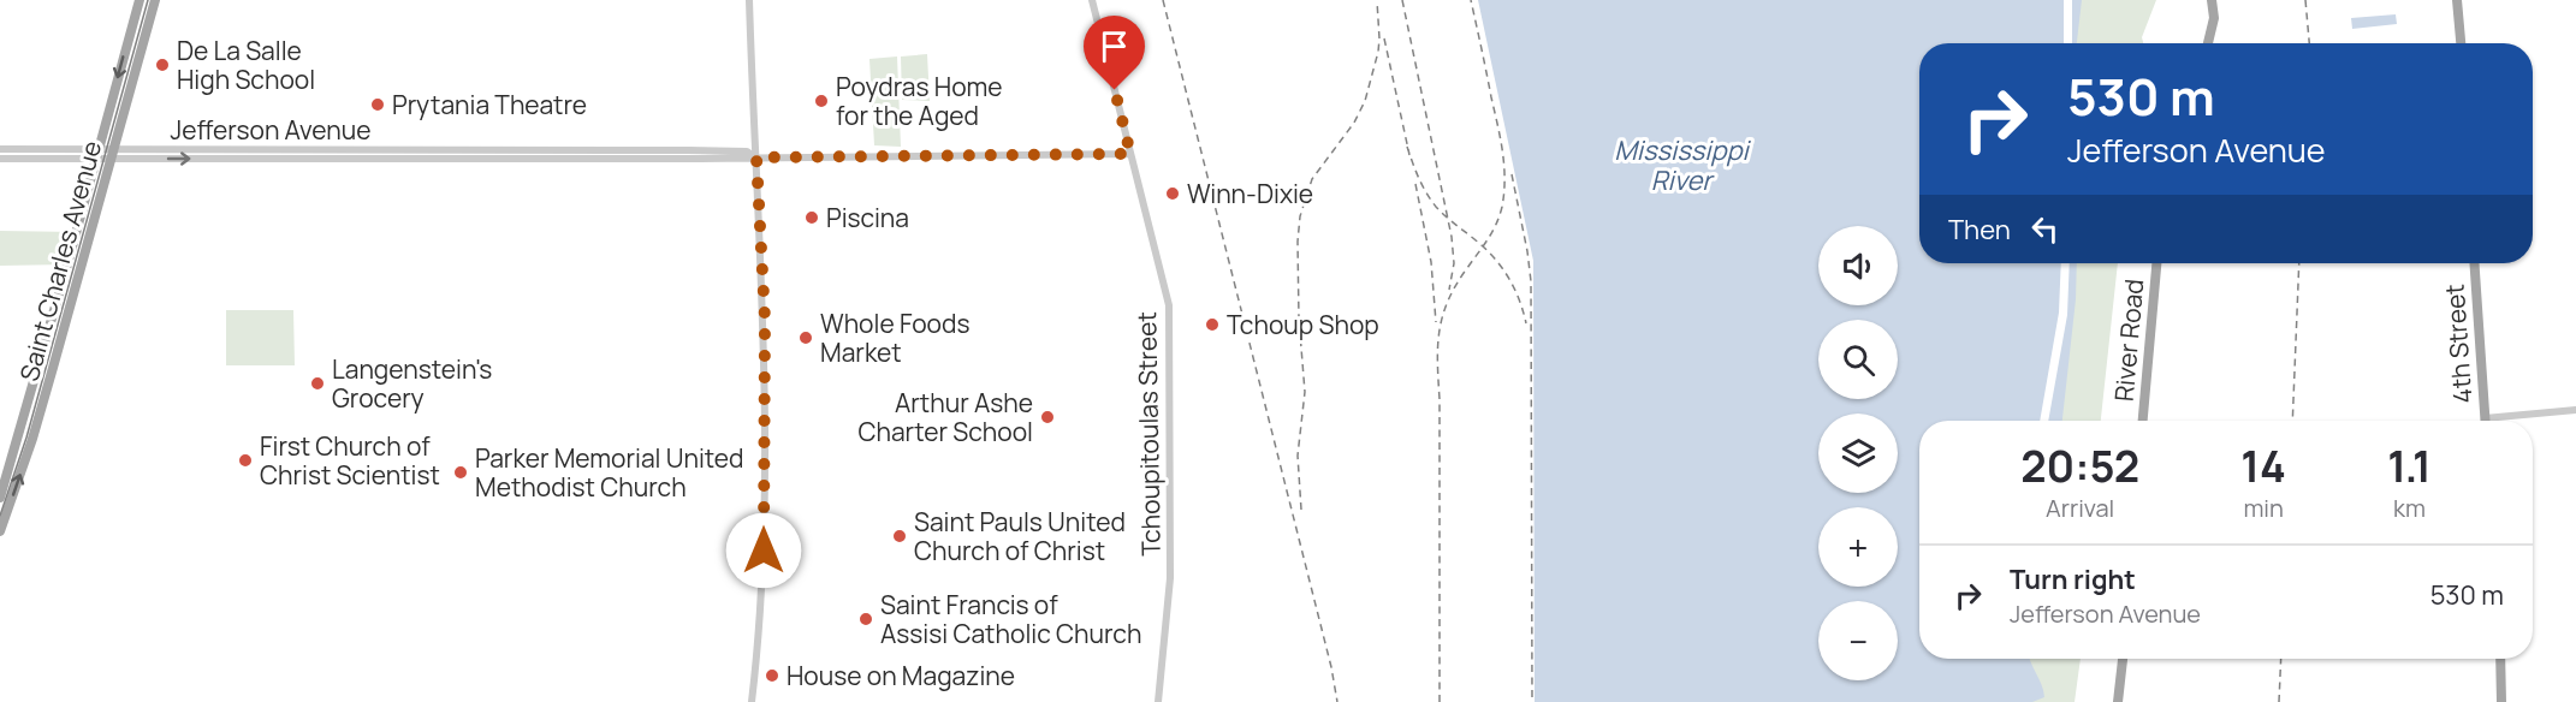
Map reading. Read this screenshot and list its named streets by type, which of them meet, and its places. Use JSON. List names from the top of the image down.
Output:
{
  "streets": {
    "main road": ["Saint Charles Avenue", "River Road", "4th Street"],
    "street": ["Jefferson Avenue", "Tchoupitoulas Street"]
  },
  "crossings": [
    ["Jefferson Avenue", "Saint Charles Avenue"],
    ["Jefferson Avenue", "Tchoupitoulas Street"]
  ],
  "water": ["Mississippi River"],
  "places": [
    "De La Salle High School",
    "Poydras Home for the Aged",
    "Prytania Theatre",
    "Winn-Dixie",
    "Piscina",
    "Tchoup Shop",
    "Whole Foods Market",
    "Langenstein's Grocery",
    "Arthur Ashe Charter School",
    "First Church of Christ Scientist",
    "Parker Memorial United Methodist Church",
    "Saint Pauls United Church of Christ",
    "Saint Francis of Assisi Catholic Church",
    "House on Magazine"
  ],
  "page": {
    "turn": ["530 m", "Jefferson Avenue"],
    "then": "Then",
    "map_buttons": ["+", "−"],
    "eta": [
      "20:52",
      "Arrival",
      "14",
      "min",
      "1.1",
      "km"
    ],
    "list": [
      {
        "name": "Turn right",
        "note": "Jefferson Avenue",
        "value": "530 m"
      }
    ]
  }
}
